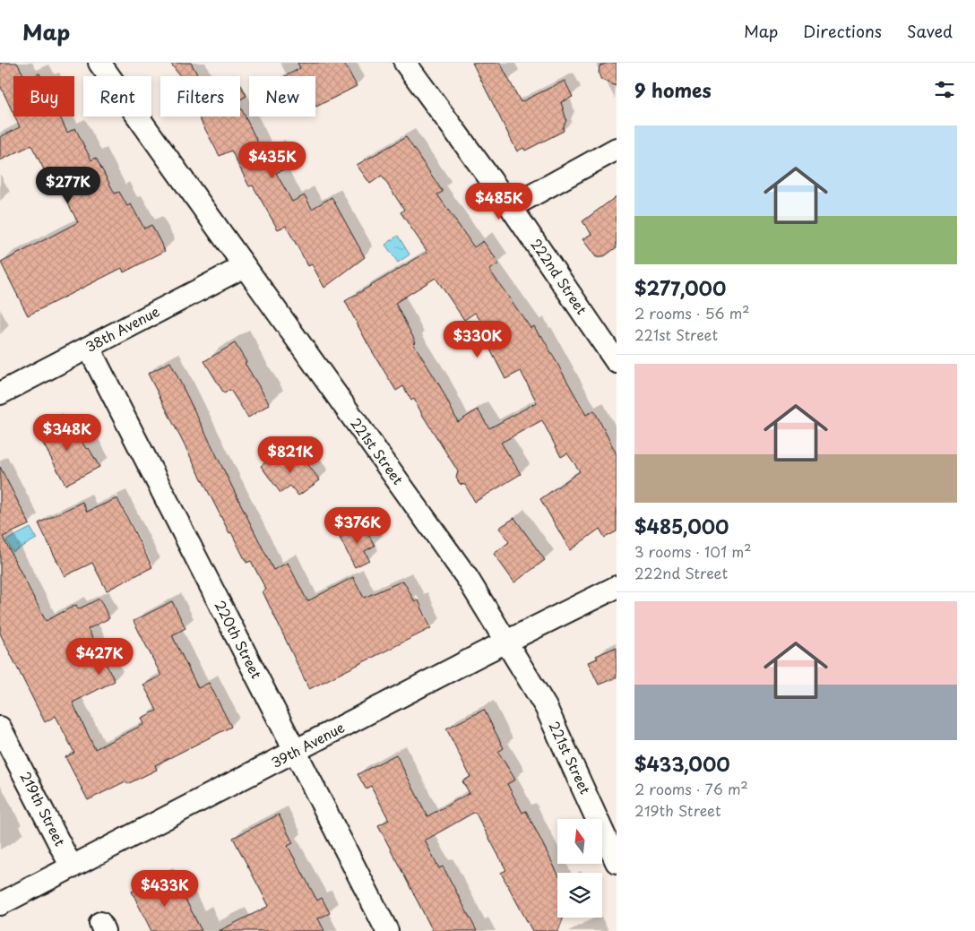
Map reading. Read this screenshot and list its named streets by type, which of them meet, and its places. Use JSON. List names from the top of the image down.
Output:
{
  "streets": {
    "street": [
      "222nd Street",
      "38th Avenue",
      "221st Street",
      "220th Street",
      "39th Avenue",
      "219th Street"
    ]
  },
  "crossings": [
    ["38th Avenue", "221st Street"],
    ["38th Avenue", "220th Street"],
    ["221st Street", "39th Avenue"],
    ["220th Street", "39th Avenue"],
    ["39th Avenue", "219th Street"]
  ],
  "north": "top",
  "page": {
    "header": "Map",
    "nav": ["Map", "Directions", "Saved"],
    "heading": "9 homes",
    "chip": [
      "Buy",
      "Rent",
      "Filters",
      "New"
    ],
    "list": [
      {
        "name": "$277,000",
        "note": "2 rooms · 56 m² · 221st Street"
      },
      {
        "name": "$485,000",
        "note": "3 rooms · 101 m² · 222nd Street"
      },
      {
        "name": "$433,000",
        "note": "2 rooms · 76 m² · 219th Street"
      }
    ],
    "price": [
      "$435K",
      "$277K",
      "$485K",
      "$330K",
      "$348K",
      "$821K",
      "$376K",
      "$427K",
      "$433K"
    ]
  }
}
